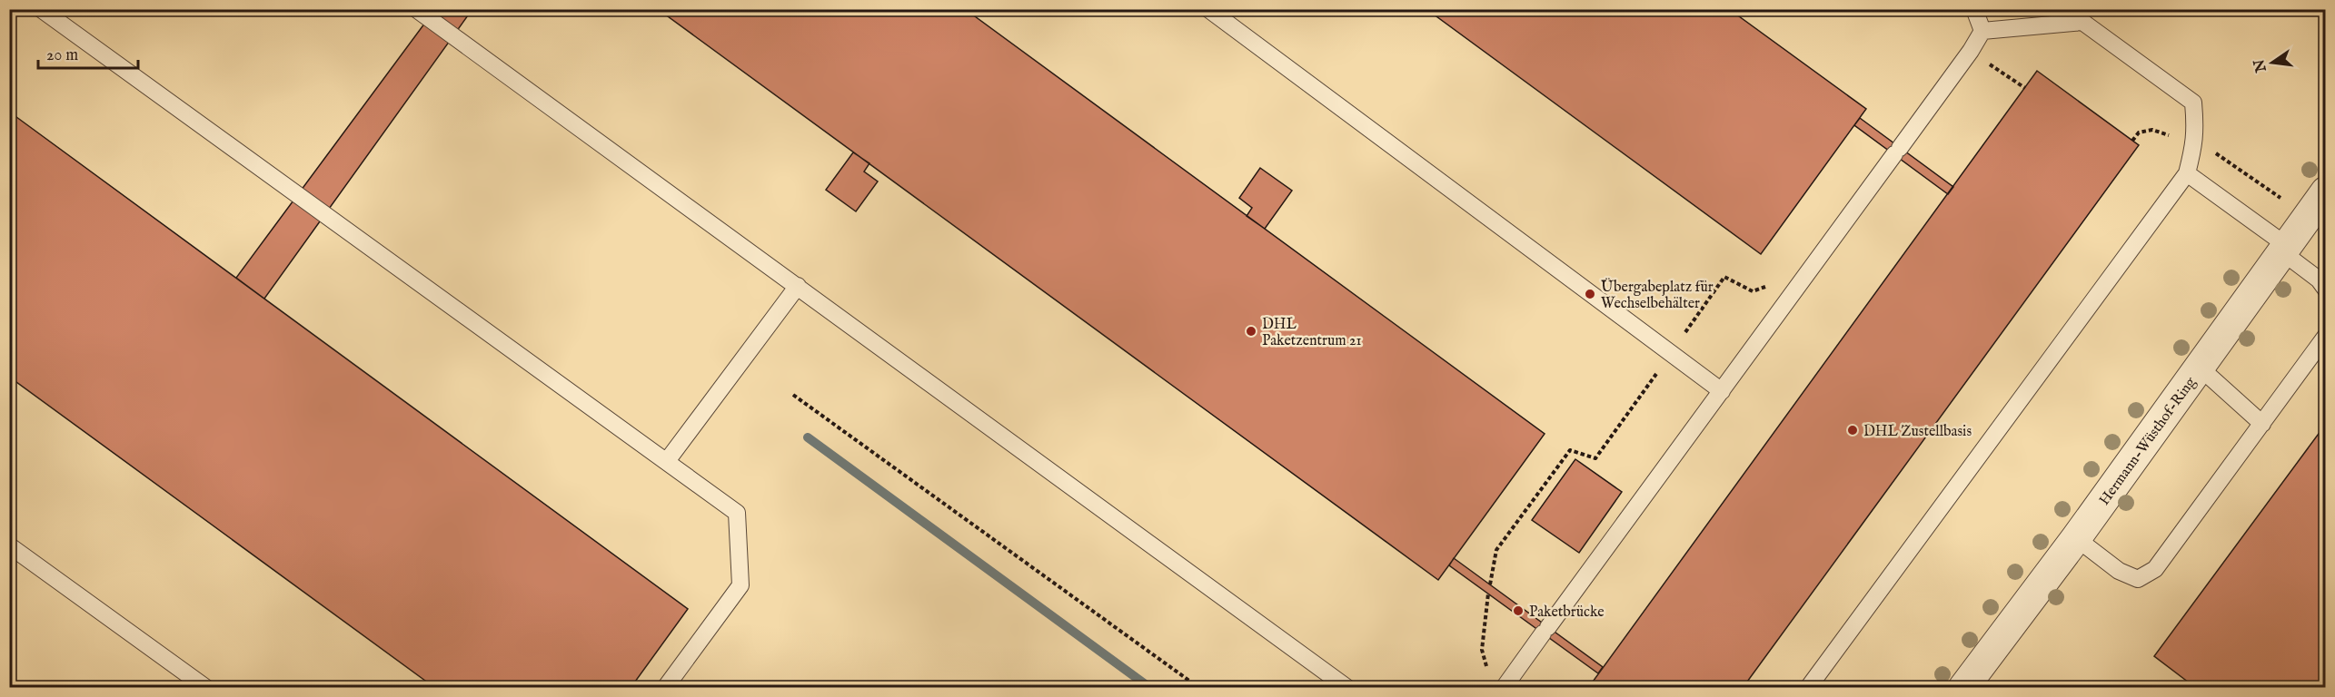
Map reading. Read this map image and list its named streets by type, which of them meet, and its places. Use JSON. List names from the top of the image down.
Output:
{
  "streets": {
    "street": ["Hermann-Wüsthof-Ring"]
  },
  "places": [
    "Übergabeplatz für Wechselbehälter",
    "DHL Paketzentrum 21",
    "DHL Zustellbasis",
    "Paketbrücke"
  ],
  "scale_bar": "20 m",
  "north": "left"
}
